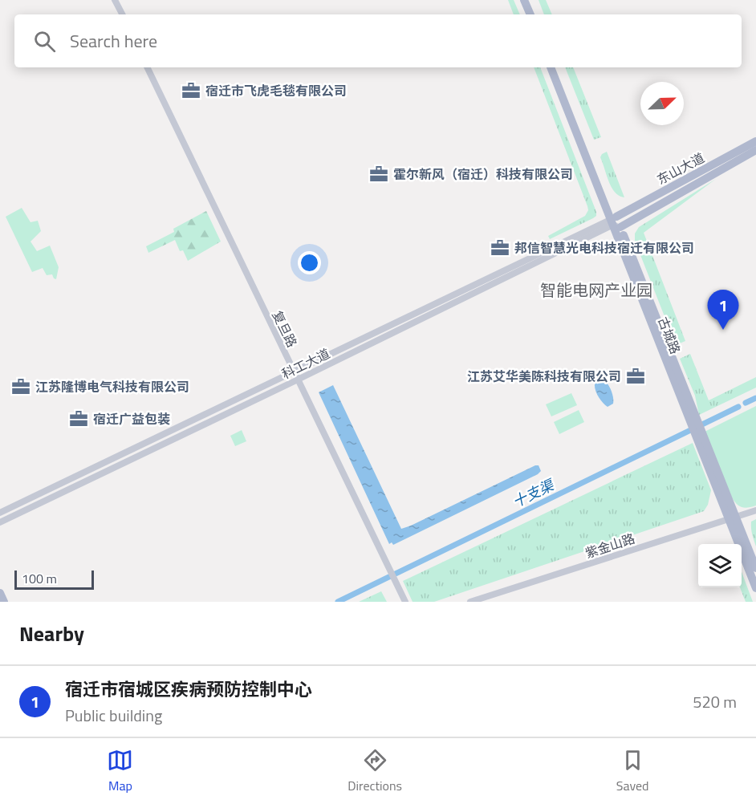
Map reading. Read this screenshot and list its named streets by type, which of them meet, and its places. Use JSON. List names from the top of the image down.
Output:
{
  "streets": {
    "main road": ["东山大道", "古城路"],
    "street": ["复旦路", "科工大道", "紫金山路"]
  },
  "crossings": [
    ["东山大道", "古城路"],
    ["东山大道", "科工大道"],
    ["复旦路", "科工大道"],
    ["古城路", "科工大道"],
    ["古城路", "紫金山路"]
  ],
  "districts": ["智能电网产业园"],
  "water": ["十支渠"],
  "places": {
    "office": [
      "宿迁市飞虎毛毯有限公司",
      "霍尔新风（宿迁）科技有限公司",
      "邦信智慧光电科技宿迁有限公司",
      "江苏艾华美陈科技有限公司",
      "江苏隆博电气科技有限公司",
      "宿迁广益包装"
    ]
  },
  "scale_bar": "100 m",
  "north": "top right",
  "page": {
    "search": "Search here",
    "pins": "1",
    "scale": "100 m",
    "heading": "Nearby",
    "list": [
      {
        "mark": "1",
        "name": "宿迁市宿城区疾病预防控制中心",
        "note": "Public building",
        "value": "520 m"
      }
    ],
    "nav": ["Map", "Directions", "Saved"]
  }
}
